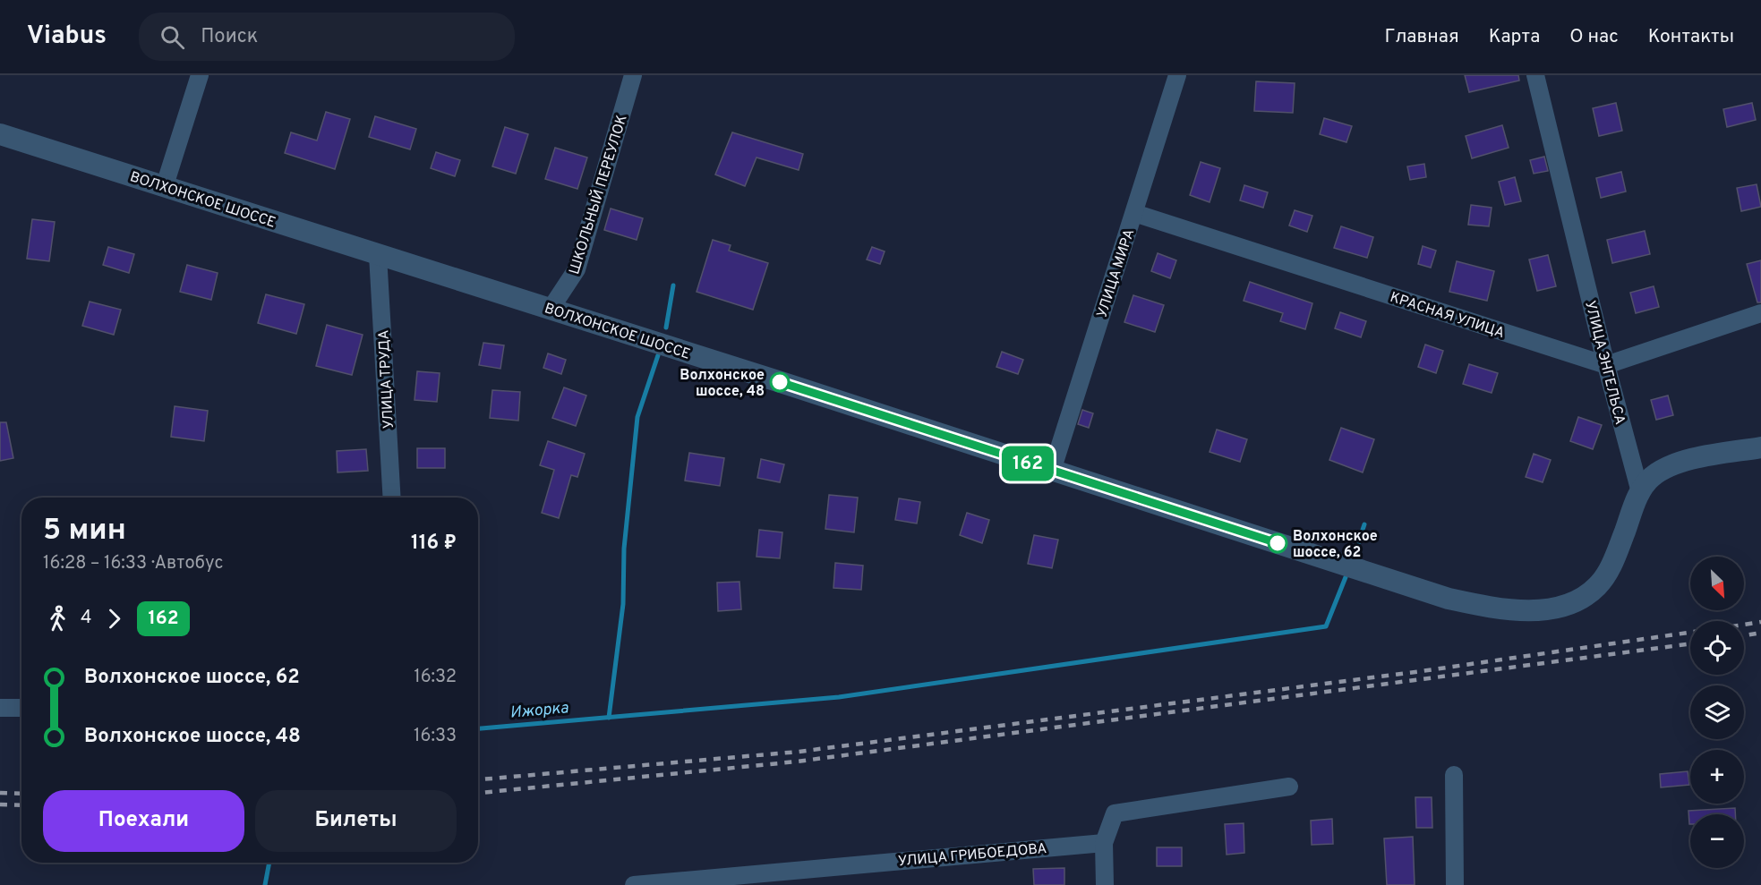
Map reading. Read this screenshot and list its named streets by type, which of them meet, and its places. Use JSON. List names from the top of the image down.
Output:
{
  "streets": {
    "street": [
      "ШКОЛЬНЫЙ ПЕРЕУЛОК",
      "ВОЛХОНСКОЕ ШОССЕ",
      "УЛИЦА МИРА",
      "КРАСНАЯ УЛИЦА",
      "УЛИЦА ЭНГЕЛЬСА",
      "УЛИЦА ТРУДА",
      "УЛИЦА ГРИБОЕДОВА"
    ]
  },
  "crossings": [
    ["ШКОЛЬНЫЙ ПЕРЕУЛОК", "ВОЛХОНСКОЕ ШОССЕ"],
    ["ВОЛХОНСКОЕ ШОССЕ", "УЛИЦА МИРА"],
    ["ВОЛХОНСКОЕ ШОССЕ", "УЛИЦА ЭНГЕЛЬСА"],
    ["ВОЛХОНСКОЕ ШОССЕ", "УЛИЦА ТРУДА"],
    ["УЛИЦА МИРА", "КРАСНАЯ УЛИЦА"],
    ["КРАСНАЯ УЛИЦА", "УЛИЦА ЭНГЕЛЬСА"]
  ],
  "water": ["Ижорка"],
  "places": ["Волхонское шоссе, 48", "Волхонское шоссе, 62"],
  "lines": ["bus line 162"],
  "north": "bottom right",
  "page": {
    "header": "Viabus",
    "search": "Поиск",
    "nav": [
      "Главная",
      "Карта",
      "О нас",
      "Контакты"
    ],
    "on_map": "162",
    "heading": ["5 мин", "16:28 – 16:33 · Автобус", "116 ₽"],
    "map_buttons": ["+", "−"],
    "legs": ["4", "162"],
    "list": [
      {
        "name": "Волхонское шоссе, 62",
        "value": "16:32"
      },
      {
        "name": "Волхонское шоссе, 48",
        "value": "16:33"
      }
    ],
    "buttons": ["Поехали", "Билеты"]
  }
}
